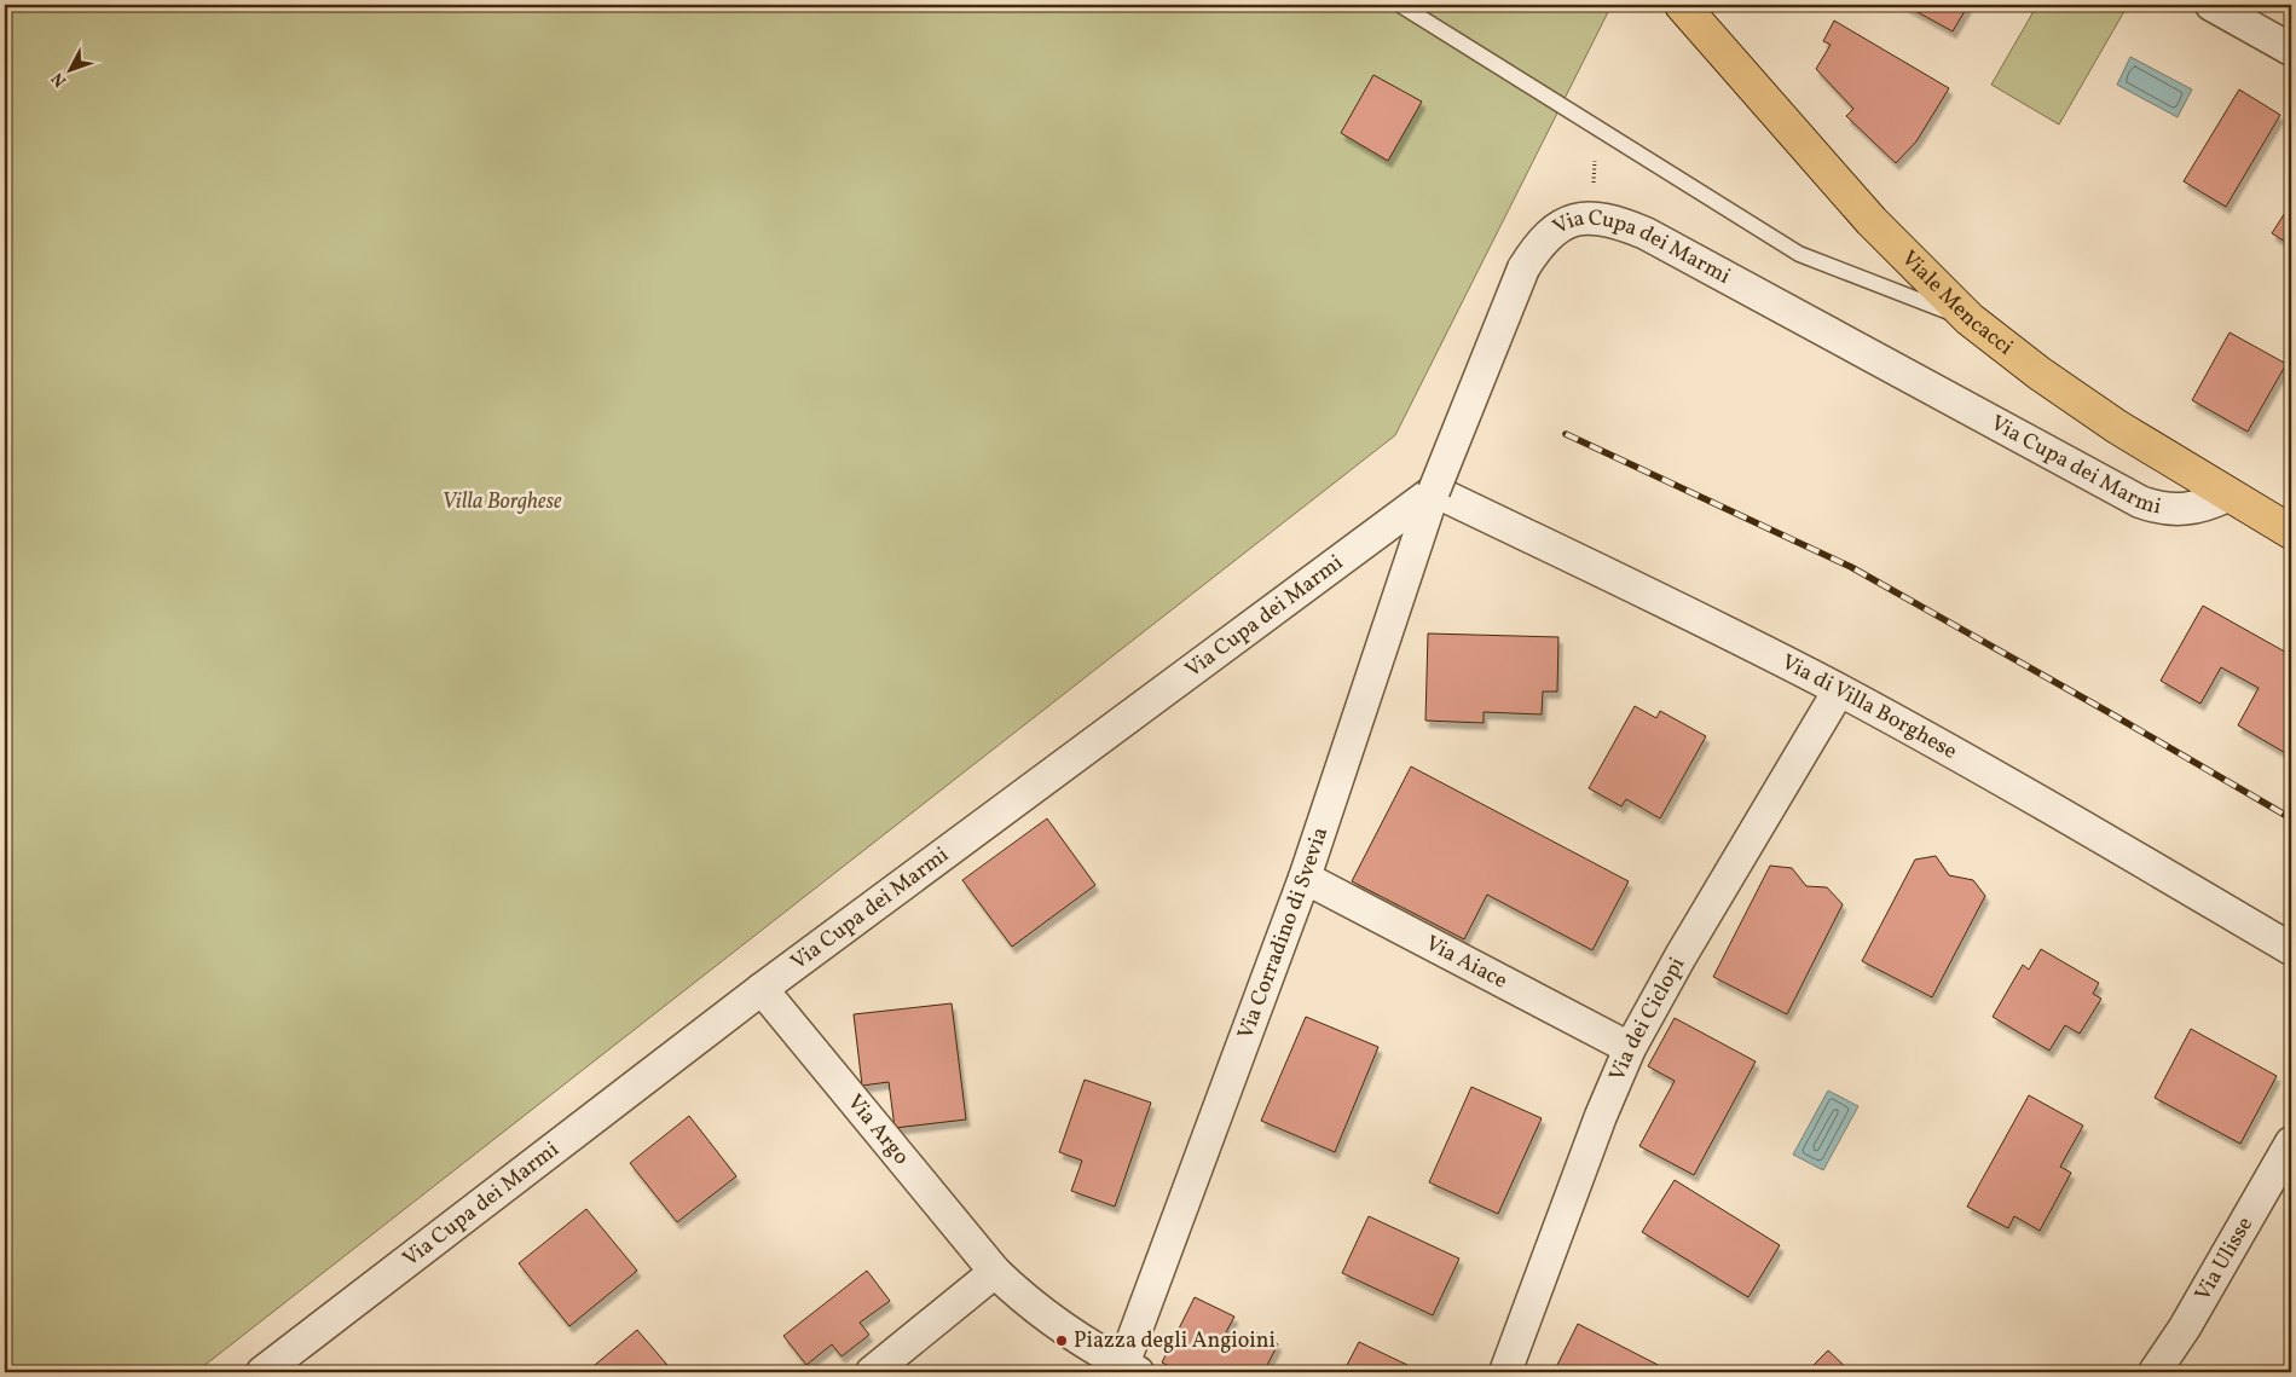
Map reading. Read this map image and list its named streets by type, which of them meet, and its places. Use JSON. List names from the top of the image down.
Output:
{
  "streets": {
    "main road": ["Viale Mencacci"],
    "street": [
      "Via Cupa dei Marmi",
      "Via di Villa Borghese",
      "Via Corradino di Svevia",
      "Via Aiace",
      "Via dei Ciclopi",
      "Via Argo",
      "Via Ulisse"
    ]
  },
  "crossings": [
    ["Via Cupa dei Marmi", "Viale Mencacci"],
    ["Via Cupa dei Marmi", "Via di Villa Borghese"],
    ["Via Cupa dei Marmi", "Via Corradino di Svevia"],
    ["Via Cupa dei Marmi", "Via Argo"],
    ["Via di Villa Borghese", "Via Corradino di Svevia"],
    ["Via di Villa Borghese", "Via dei Ciclopi"],
    ["Via Corradino di Svevia", "Via Aiace"],
    ["Via Aiace", "Via dei Ciclopi"]
  ],
  "parks": ["Villa Borghese"],
  "places": ["Piazza degli Angioini"],
  "north": "bottom left"
}
